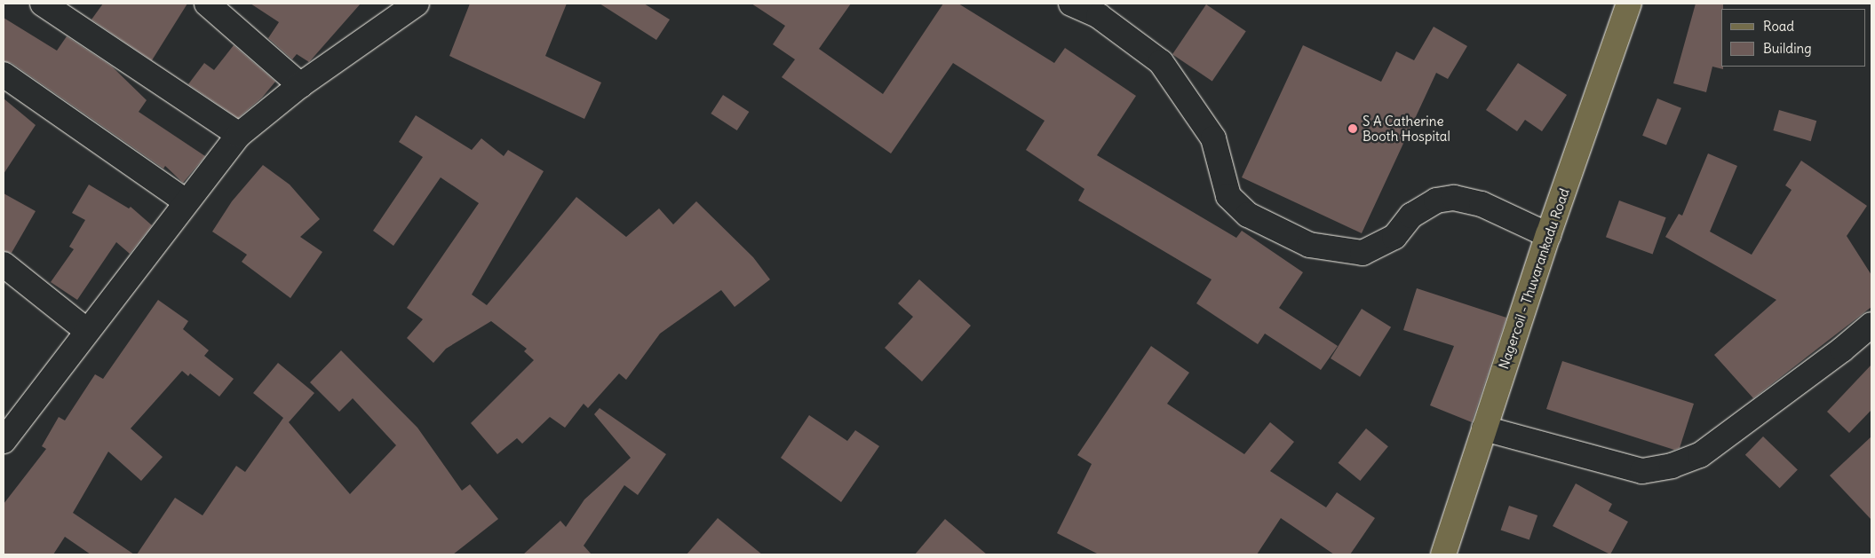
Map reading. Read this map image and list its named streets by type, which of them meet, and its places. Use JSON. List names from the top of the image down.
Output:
{
  "streets": {
    "main road": ["Nagercoil - Thuvarankadu Road"]
  },
  "places": ["S A Catherine Booth Hospital"],
  "legend": ["Road", "Building"]
}
